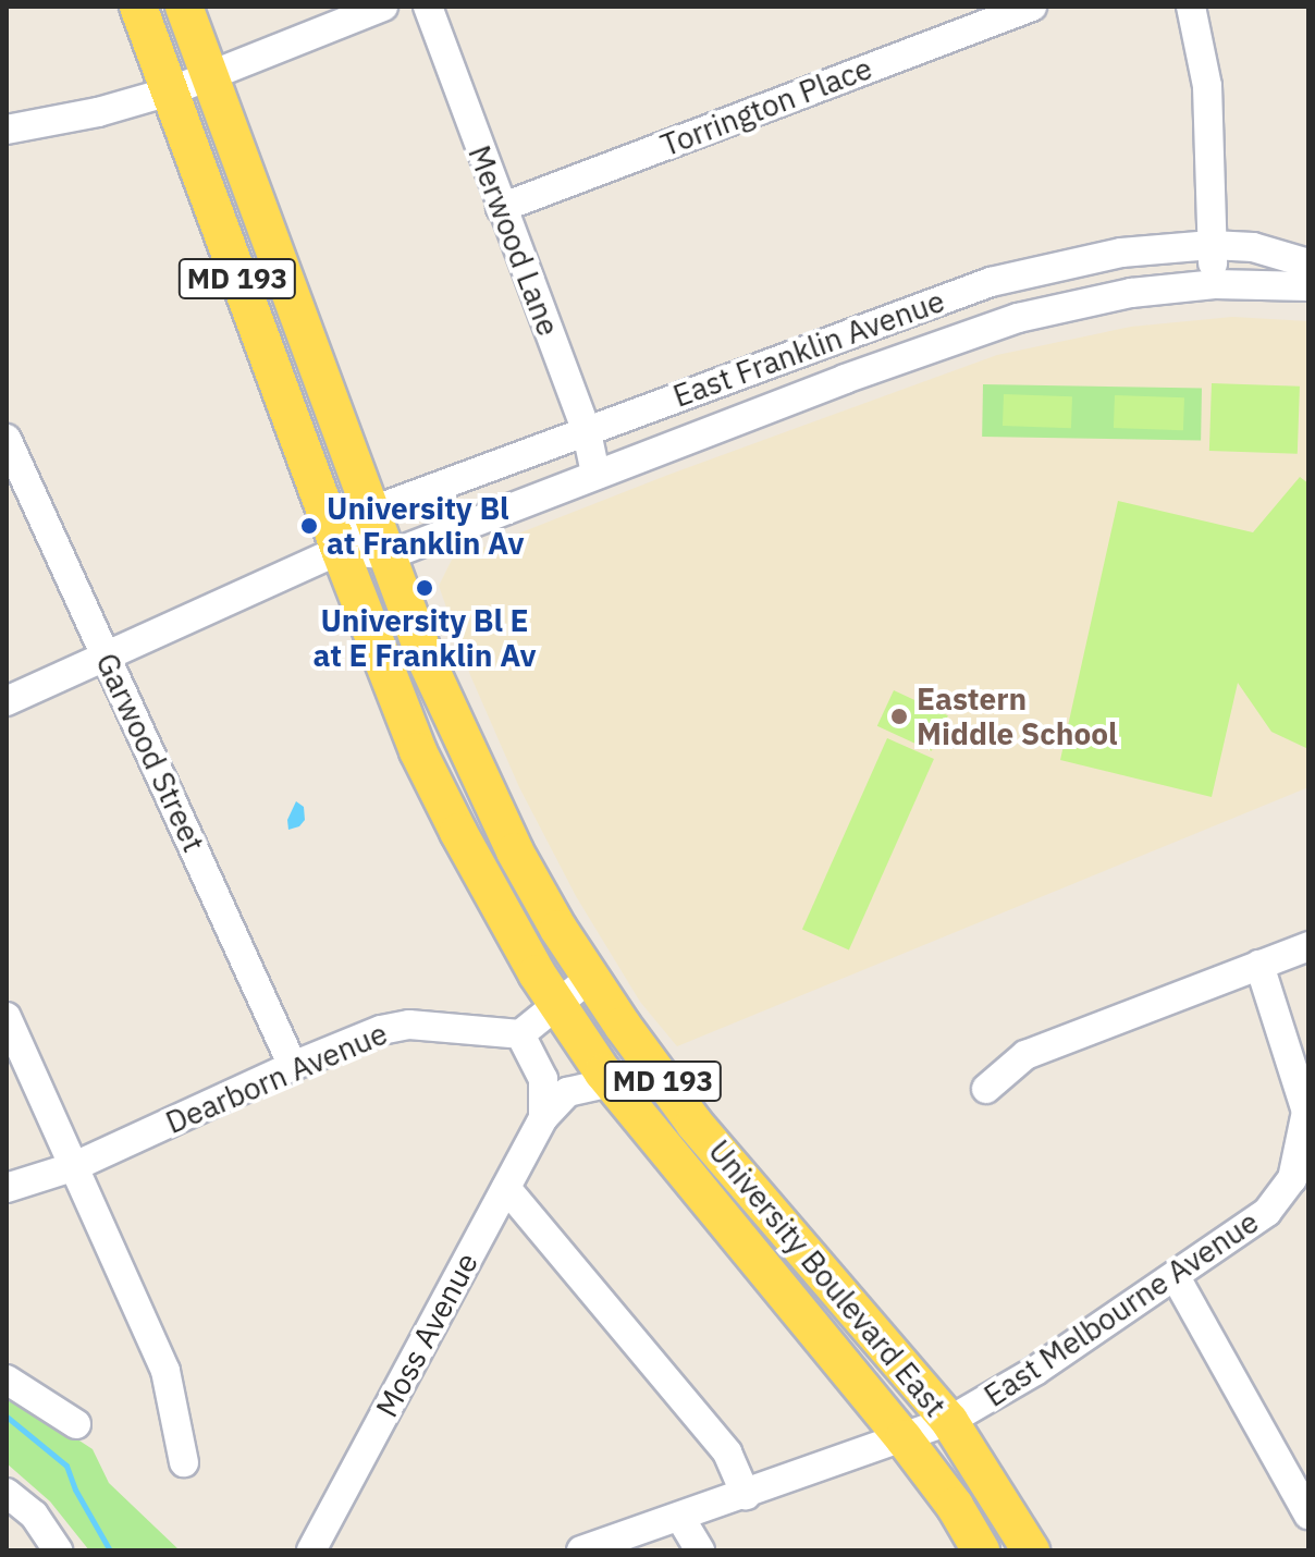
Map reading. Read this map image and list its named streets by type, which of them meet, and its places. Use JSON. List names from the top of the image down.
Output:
{
  "streets": {
    "main road": ["MD 193", "University Boulevard East"],
    "street": [
      "Torrington Place",
      "Merwood Lane",
      "East Franklin Avenue",
      "Garwood Street",
      "Dearborn Avenue",
      "East Melbourne Avenue",
      "Moss Avenue"
    ]
  },
  "crossings": [
    ["Torrington Place", "Merwood Lane"],
    ["Merwood Lane", "East Franklin Avenue"],
    ["East Franklin Avenue", "University Boulevard East"],
    ["Garwood Street", "Dearborn Avenue"],
    ["University Boulevard East", "East Melbourne Avenue"],
    ["University Boulevard East", "Moss Avenue"]
  ],
  "places": ["University Bl at Franklin Av", "University Bl E at E Franklin Av", "Eastern Middle School"]
}
